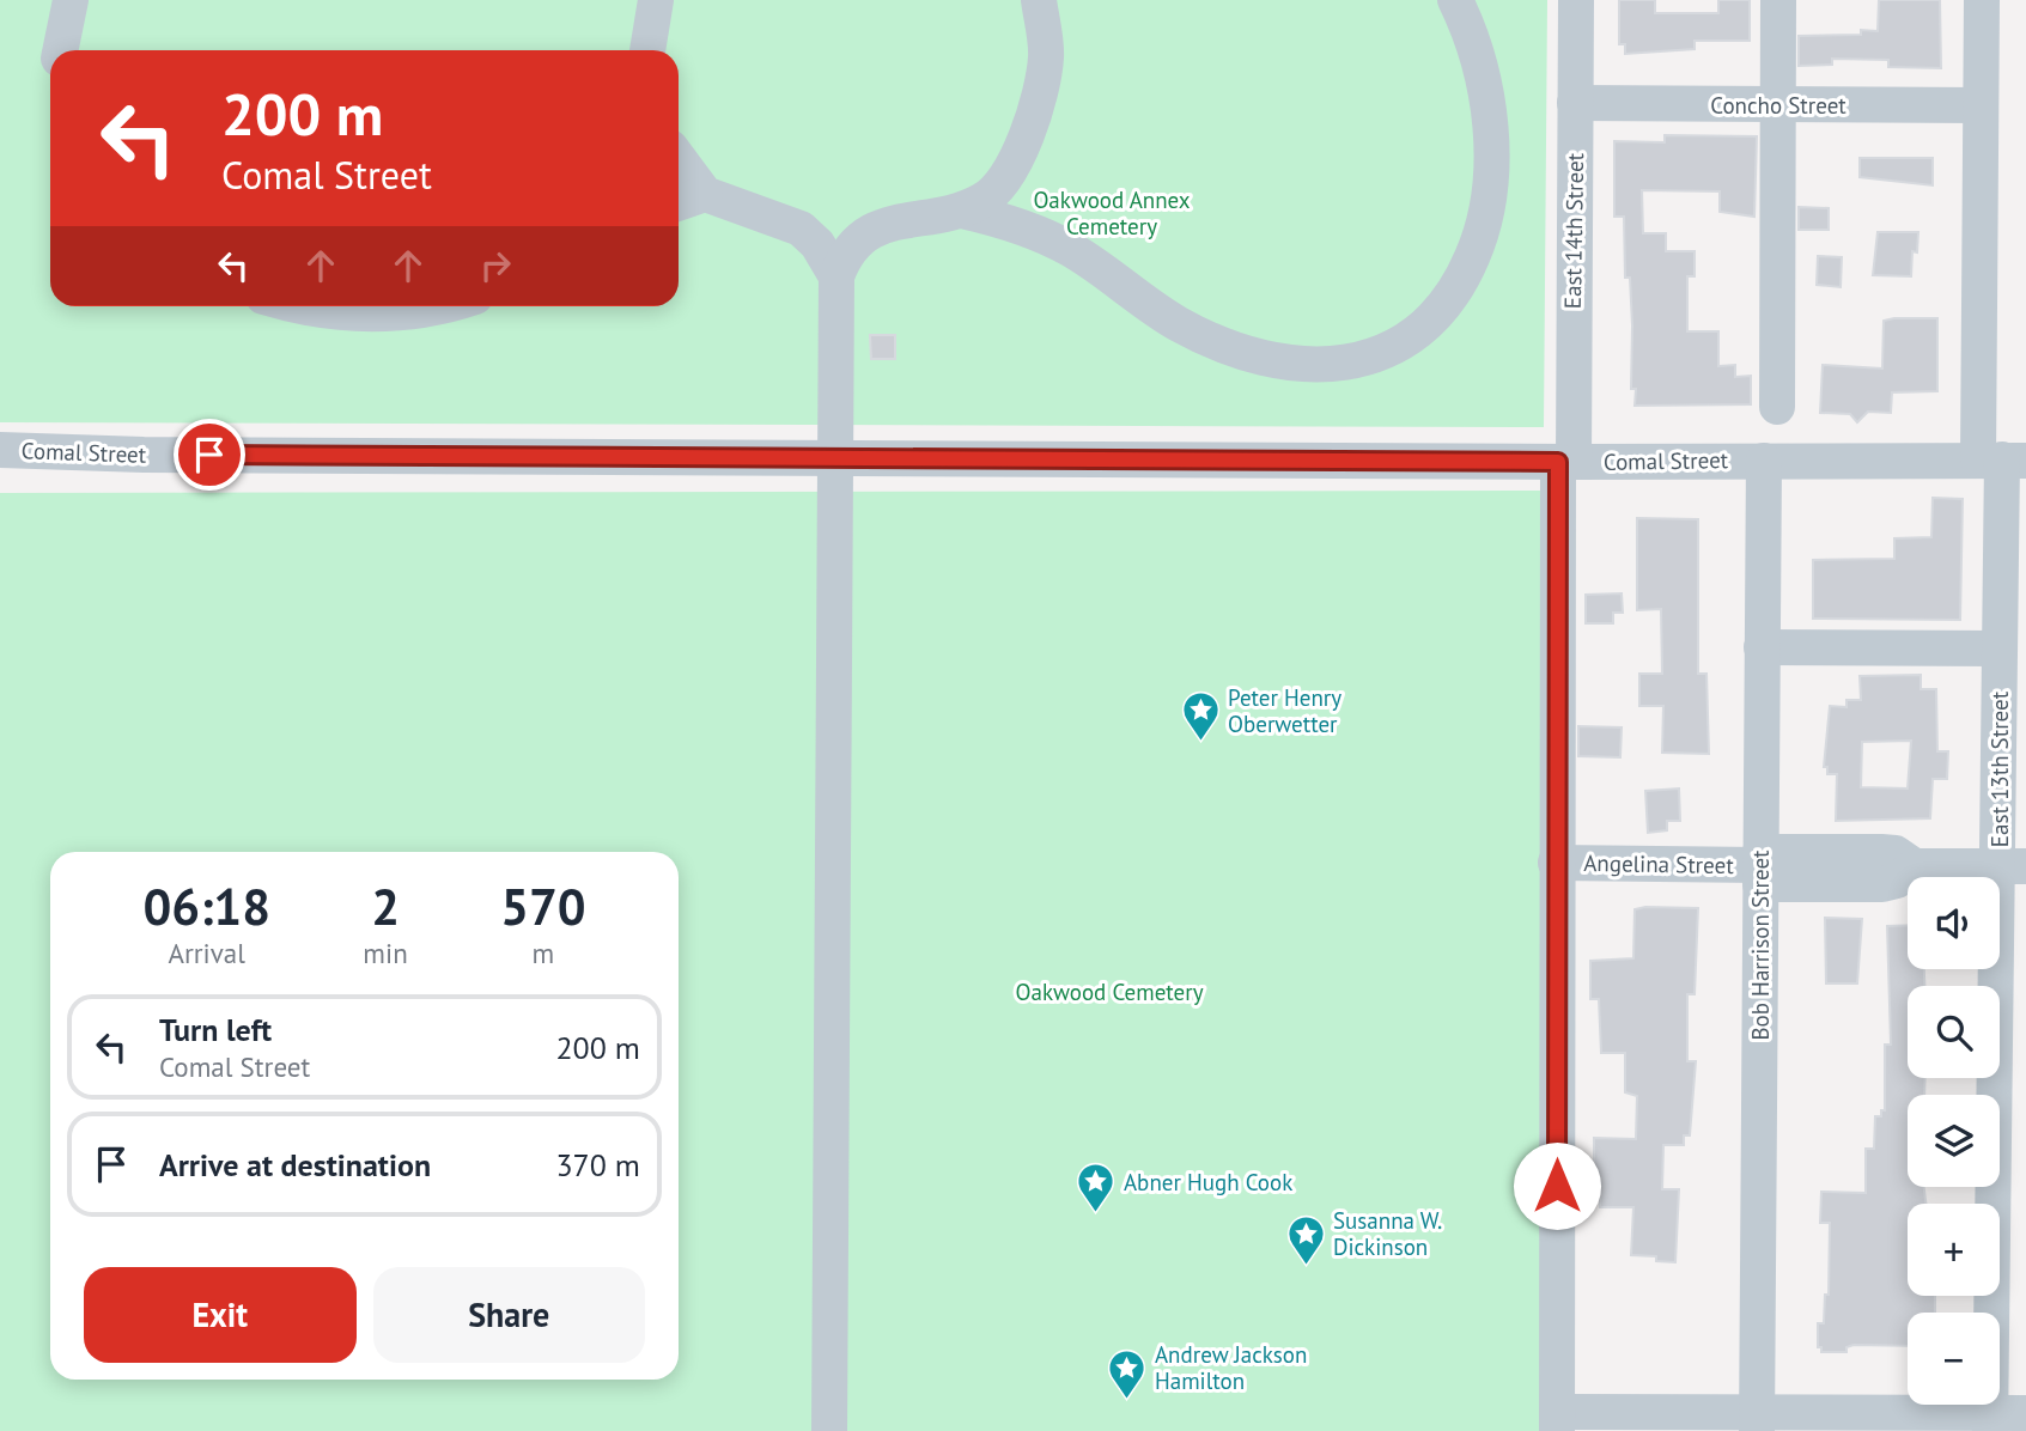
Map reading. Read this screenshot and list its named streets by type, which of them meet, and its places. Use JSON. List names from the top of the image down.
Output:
{
  "streets": {
    "street": [
      "Concho Street",
      "East 14th Street",
      "Comal Street",
      "East 13th Street",
      "Angelina Street",
      "Bob Harrison Street"
    ]
  },
  "crossings": [
    ["Concho Street", "East 14th Street"],
    ["Concho Street", "East 13th Street"],
    ["East 14th Street", "Comal Street"],
    ["East 14th Street", "Angelina Street"],
    ["Comal Street", "East 13th Street"],
    ["Comal Street", "Bob Harrison Street"],
    ["East 13th Street", "Angelina Street"],
    ["Angelina Street", "Bob Harrison Street"]
  ],
  "parks": ["Oakwood Annex Cemetery", "Oakwood Cemetery"],
  "places": {
    "place": [
      "Peter Henry Oberwetter",
      "Abner Hugh Cook",
      "Susanna W. Dickinson",
      "Andrew Jackson Hamilton"
    ]
  },
  "page": {
    "turn": ["200 m", "Comal Street"],
    "eta": [
      "06:18",
      "Arrival",
      "2",
      "min",
      "570",
      "m"
    ],
    "map_buttons": ["+", "−"],
    "list": [
      {
        "name": "Turn left",
        "note": "Comal Street",
        "value": "200 m"
      },
      {
        "name": "Arrive at destination",
        "value": "370 m"
      }
    ],
    "buttons": ["Exit", "Share"]
  }
}
